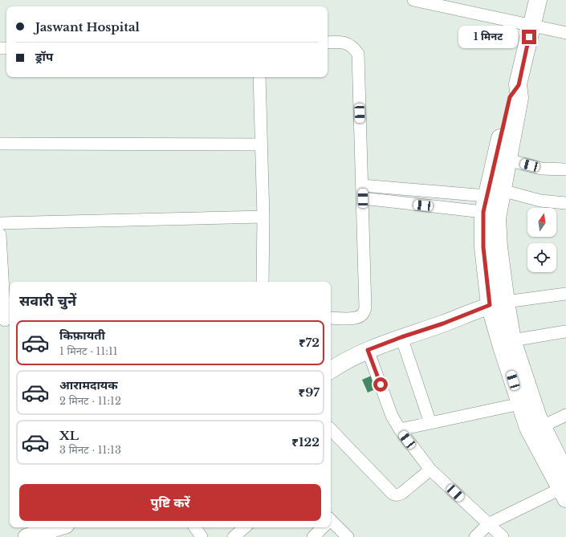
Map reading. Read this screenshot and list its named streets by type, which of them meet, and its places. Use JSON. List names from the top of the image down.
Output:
{
  "north": "top",
  "page": {
    "banner": ["Jaswant Hospital", "ड्रॉप"],
    "bubble": "1 मिनट",
    "heading": "सवारी चुनें",
    "list": [
      {
        "name": "किफ़ायती",
        "note": "1 मिनट · 11:11",
        "value": "₹72"
      },
      {
        "name": "आरामदायक",
        "note": "2 मिनट · 11:12",
        "value": "₹97"
      },
      {
        "name": "XL",
        "note": "3 मिनट · 11:13",
        "value": "₹122"
      }
    ],
    "buttons": "पुष्टि करें"
  }
}
